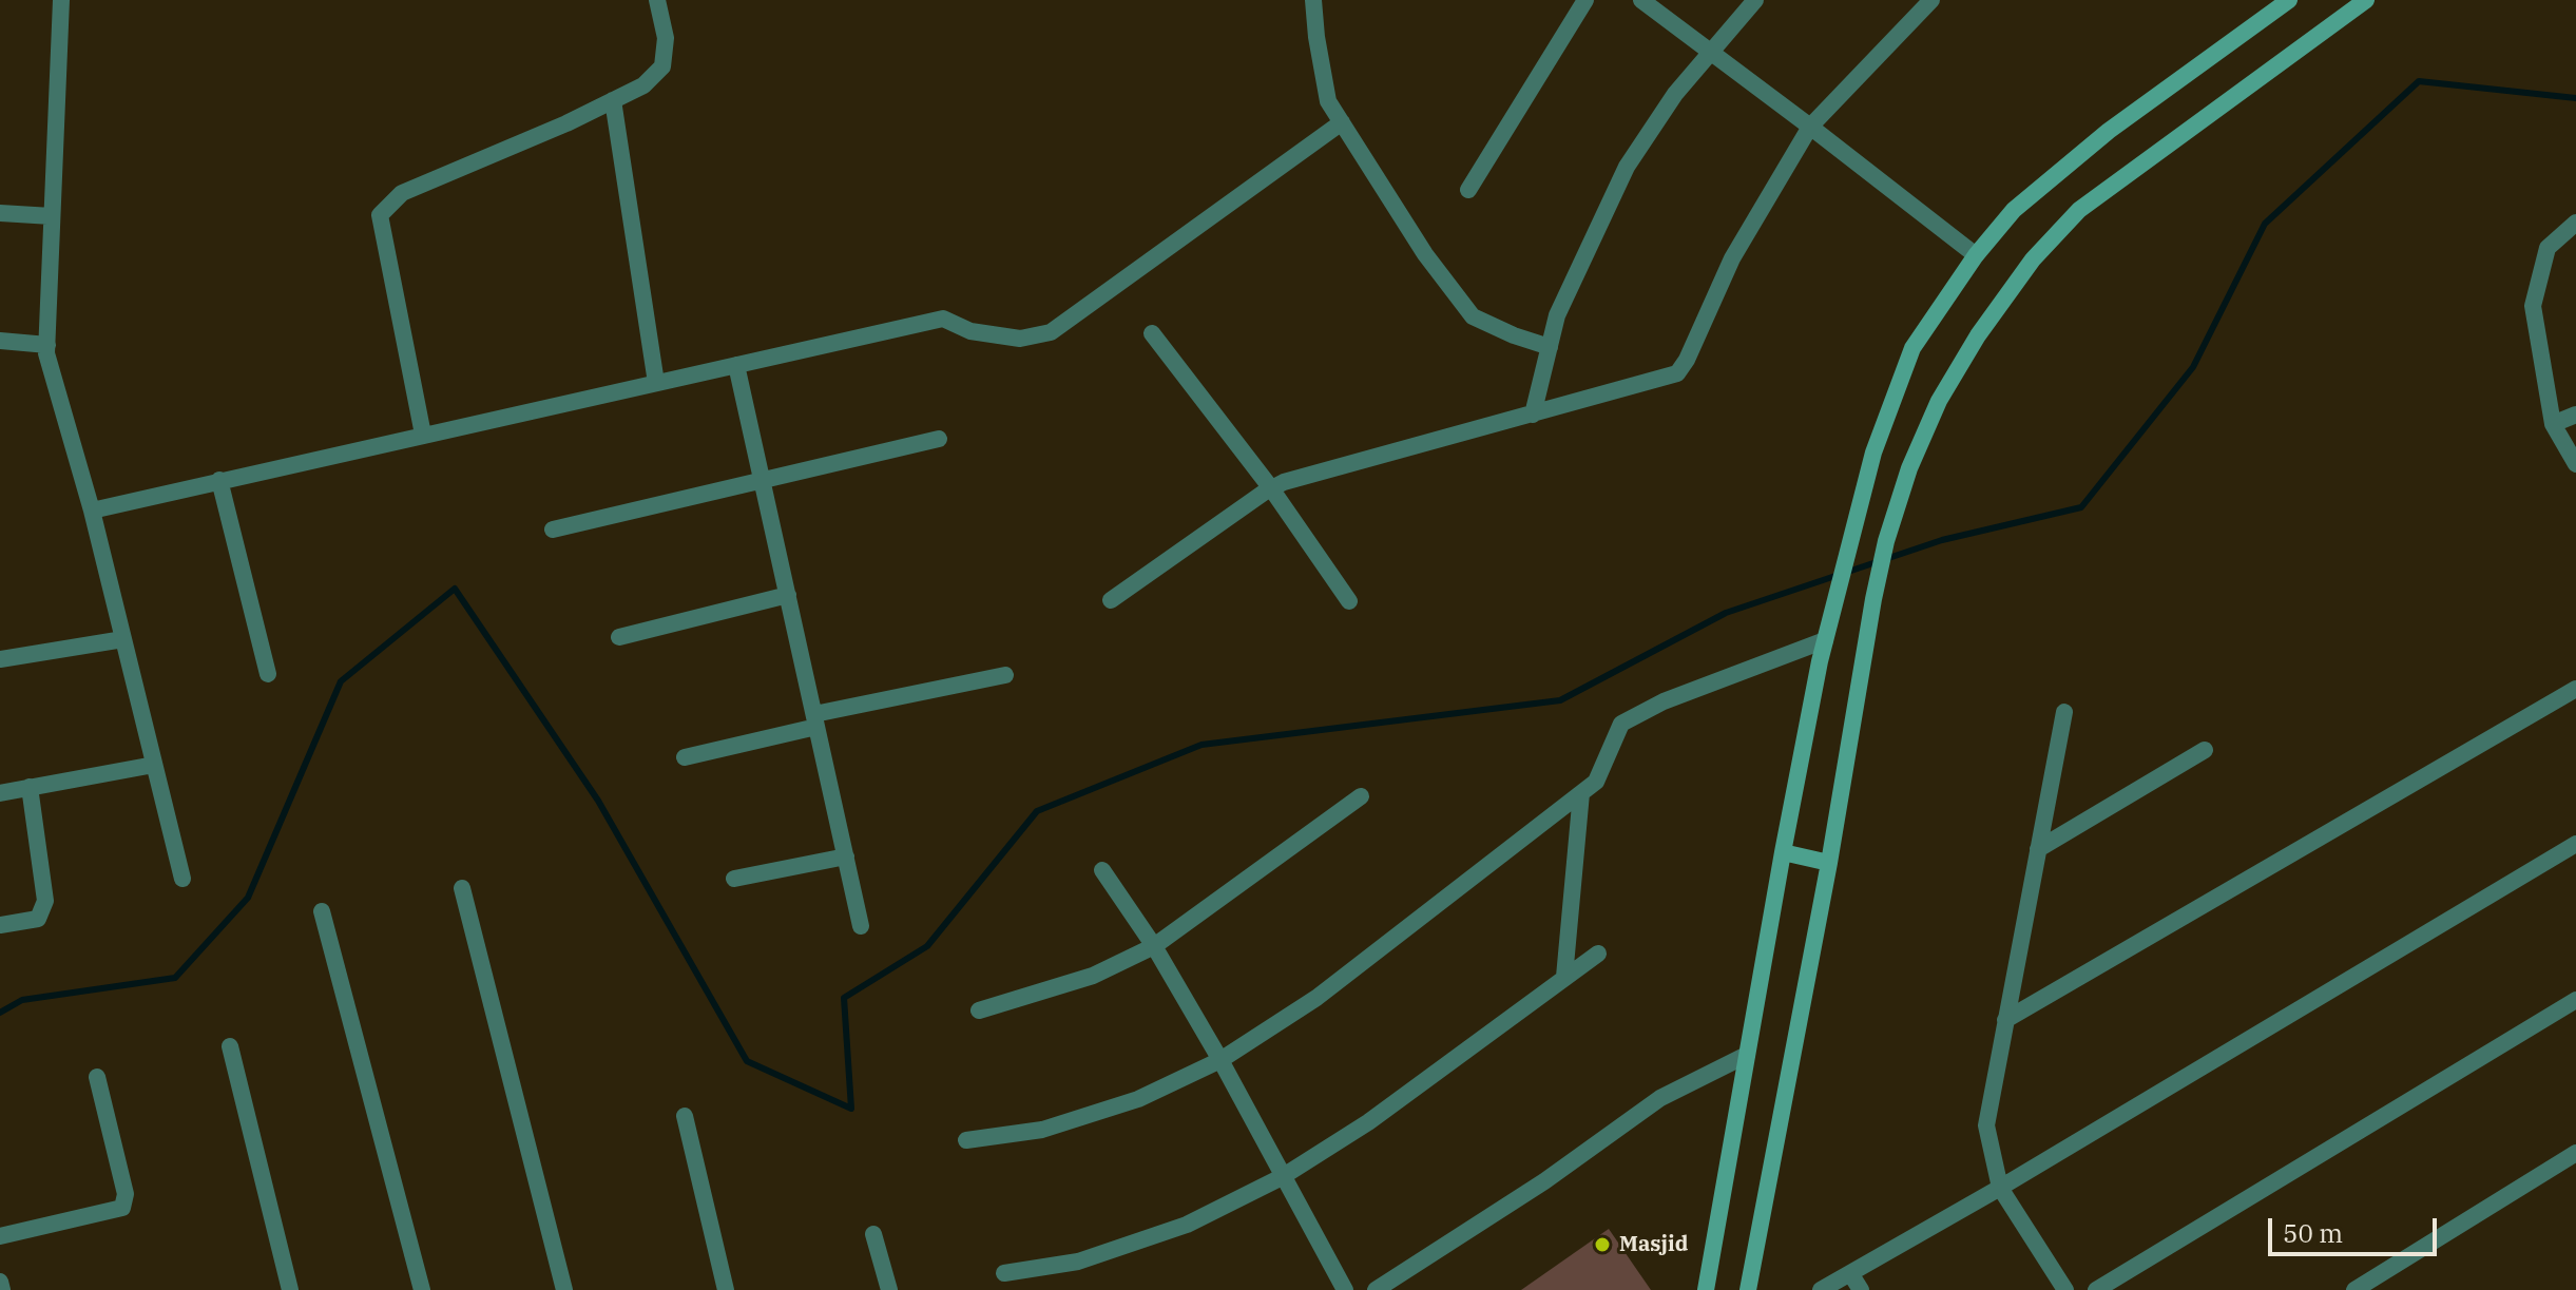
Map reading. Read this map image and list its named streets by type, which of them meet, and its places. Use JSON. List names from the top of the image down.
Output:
{
  "places": ["Masjid"],
  "scale_bar": "50 m"
}
